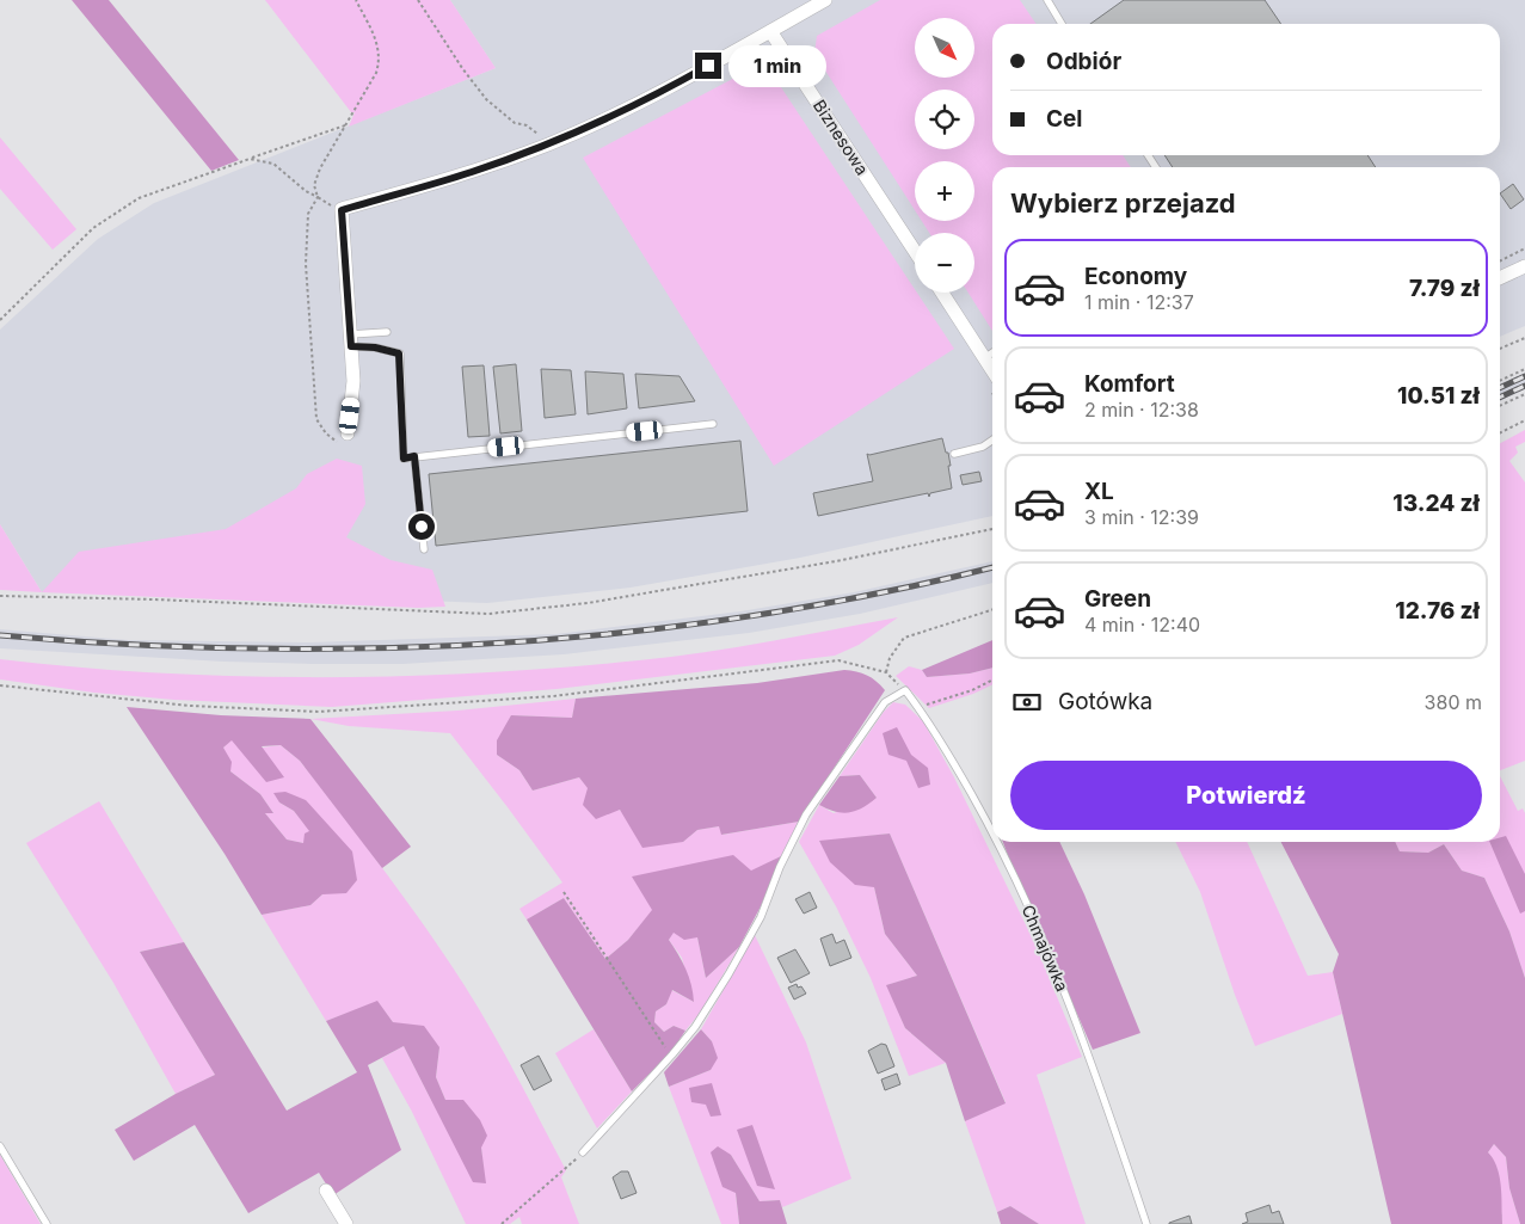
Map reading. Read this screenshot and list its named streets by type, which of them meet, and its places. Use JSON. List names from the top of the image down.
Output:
{
  "streets": {
    "street": ["Biznesowa"],
    "lane": ["Chmajówka"]
  },
  "north": "bottom right",
  "page": {
    "map_buttons": ["+", "−"],
    "banner": ["Odbiór", "Cel"],
    "bubble": "1 min",
    "heading": "Wybierz przejazd",
    "list": [
      {
        "name": "Economy",
        "note": "1 min · 12:37",
        "value": "7.79 zł"
      },
      {
        "name": "Komfort",
        "note": "2 min · 12:38",
        "value": "10.51 zł"
      },
      {
        "name": "XL",
        "note": "3 min · 12:39",
        "value": "13.24 zł"
      },
      {
        "name": "Green",
        "note": "4 min · 12:40",
        "value": "12.76 zł"
      }
    ],
    "pay": ["Gotówka", "380 m"],
    "buttons": "Potwierdź"
  }
}
